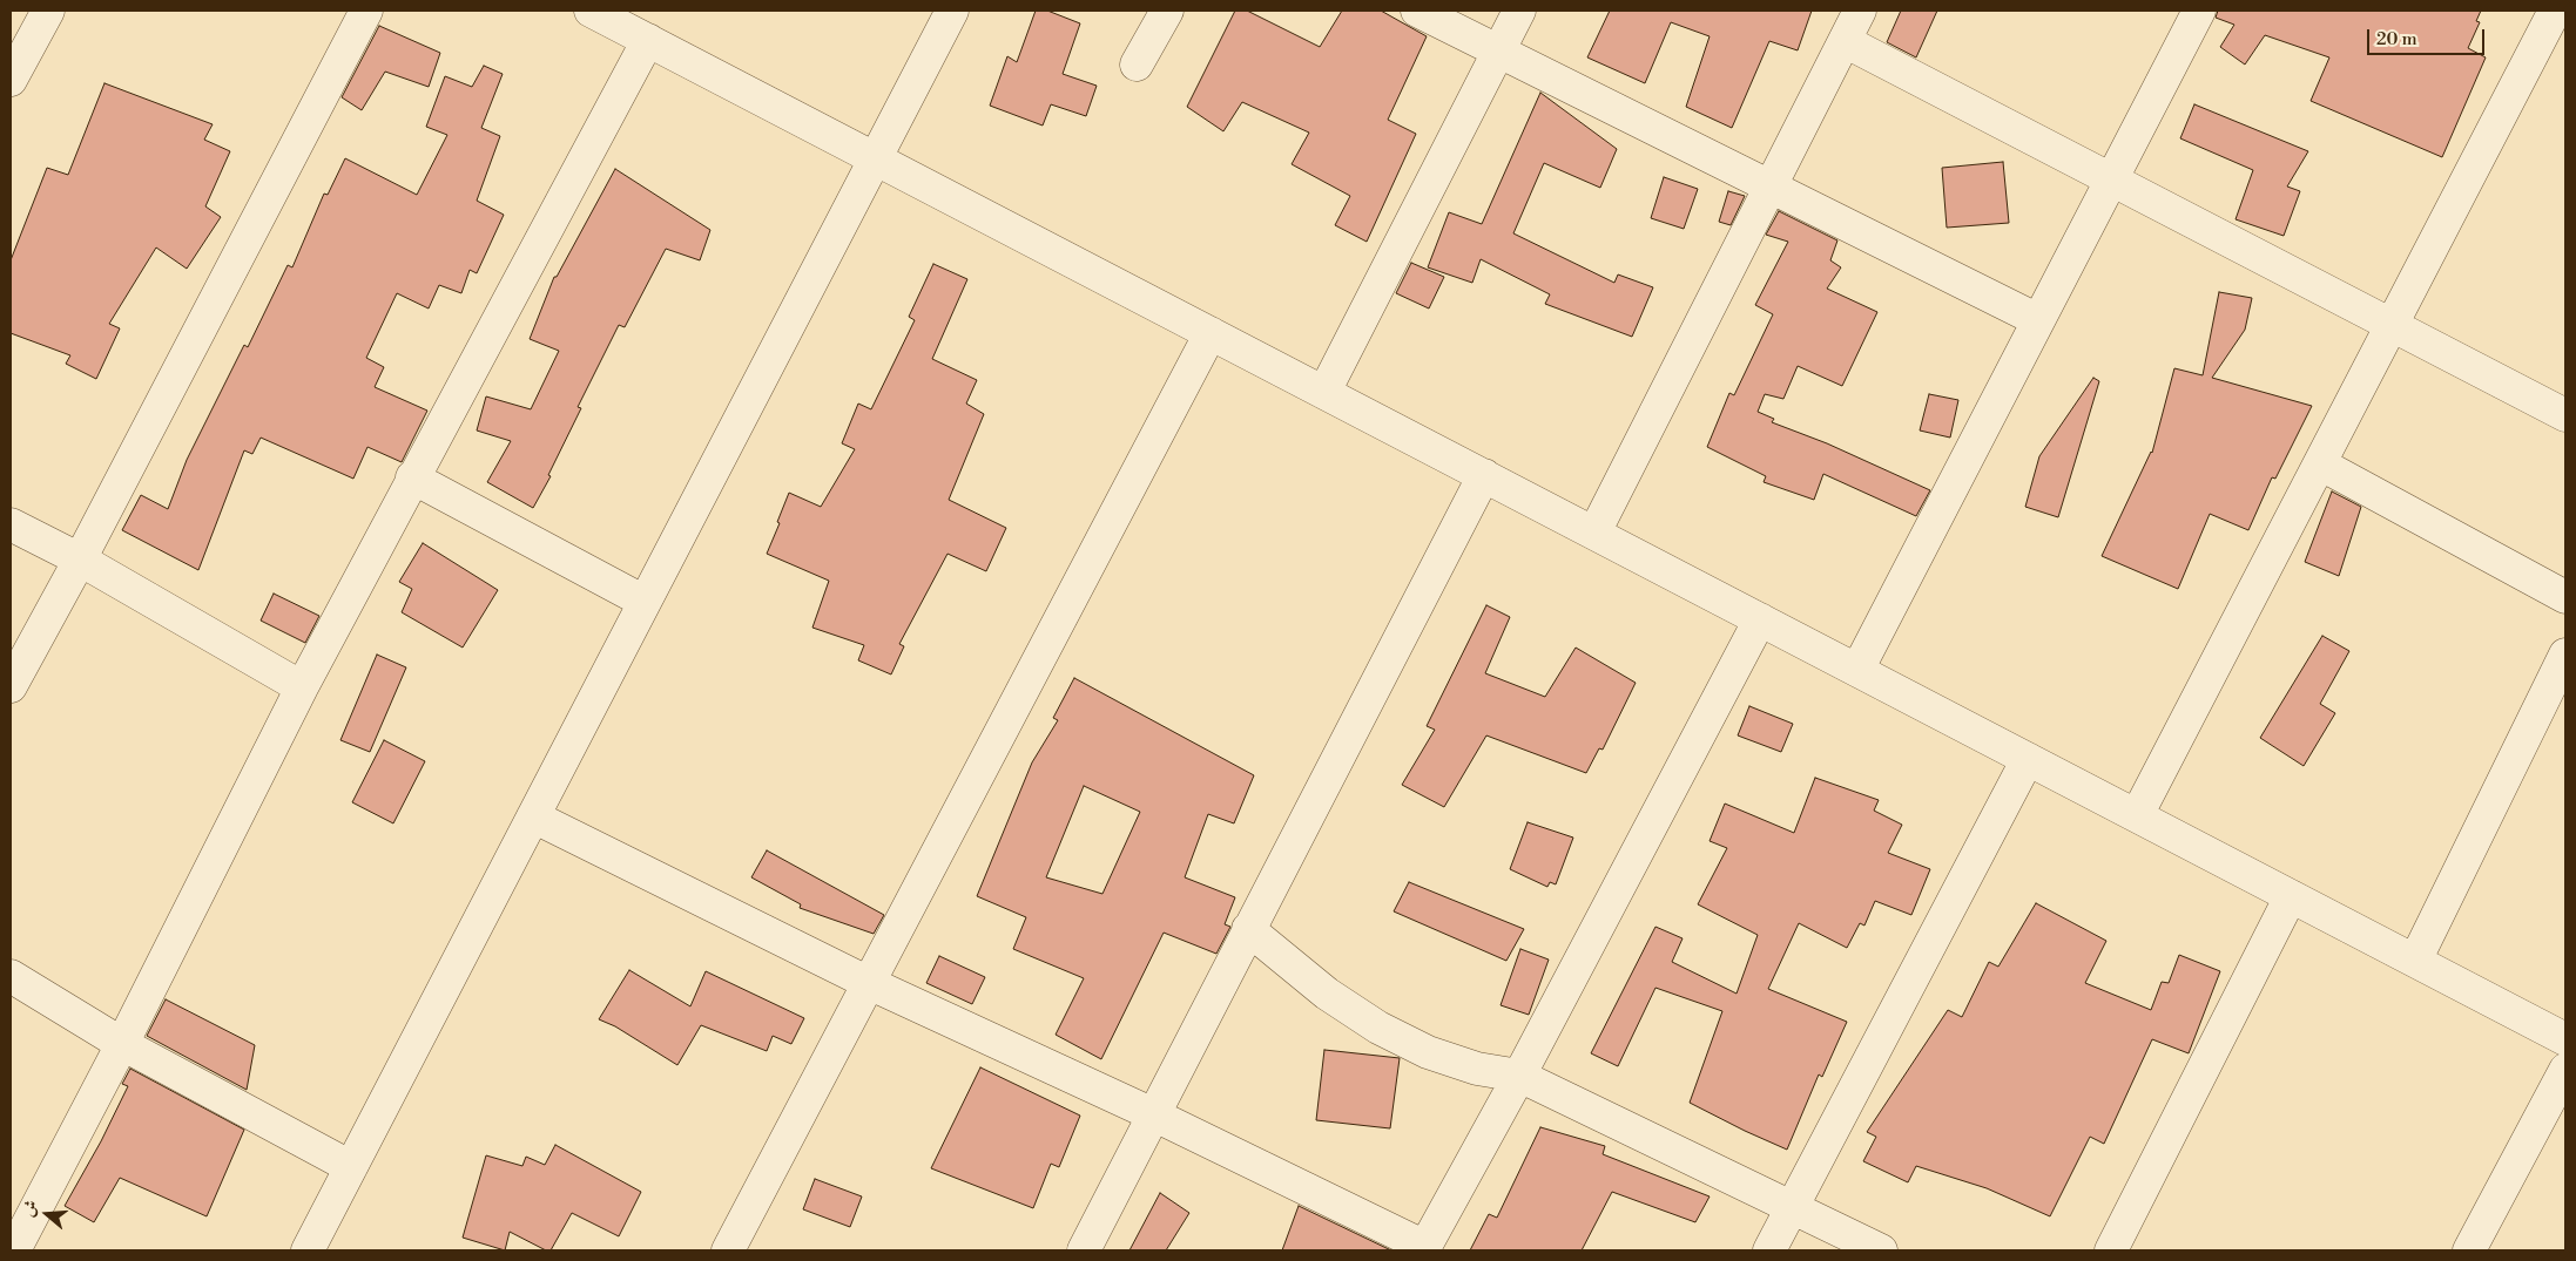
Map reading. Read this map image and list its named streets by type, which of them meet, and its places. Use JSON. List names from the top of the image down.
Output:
{
  "scale_bar": "20 m",
  "north": "left"
}
